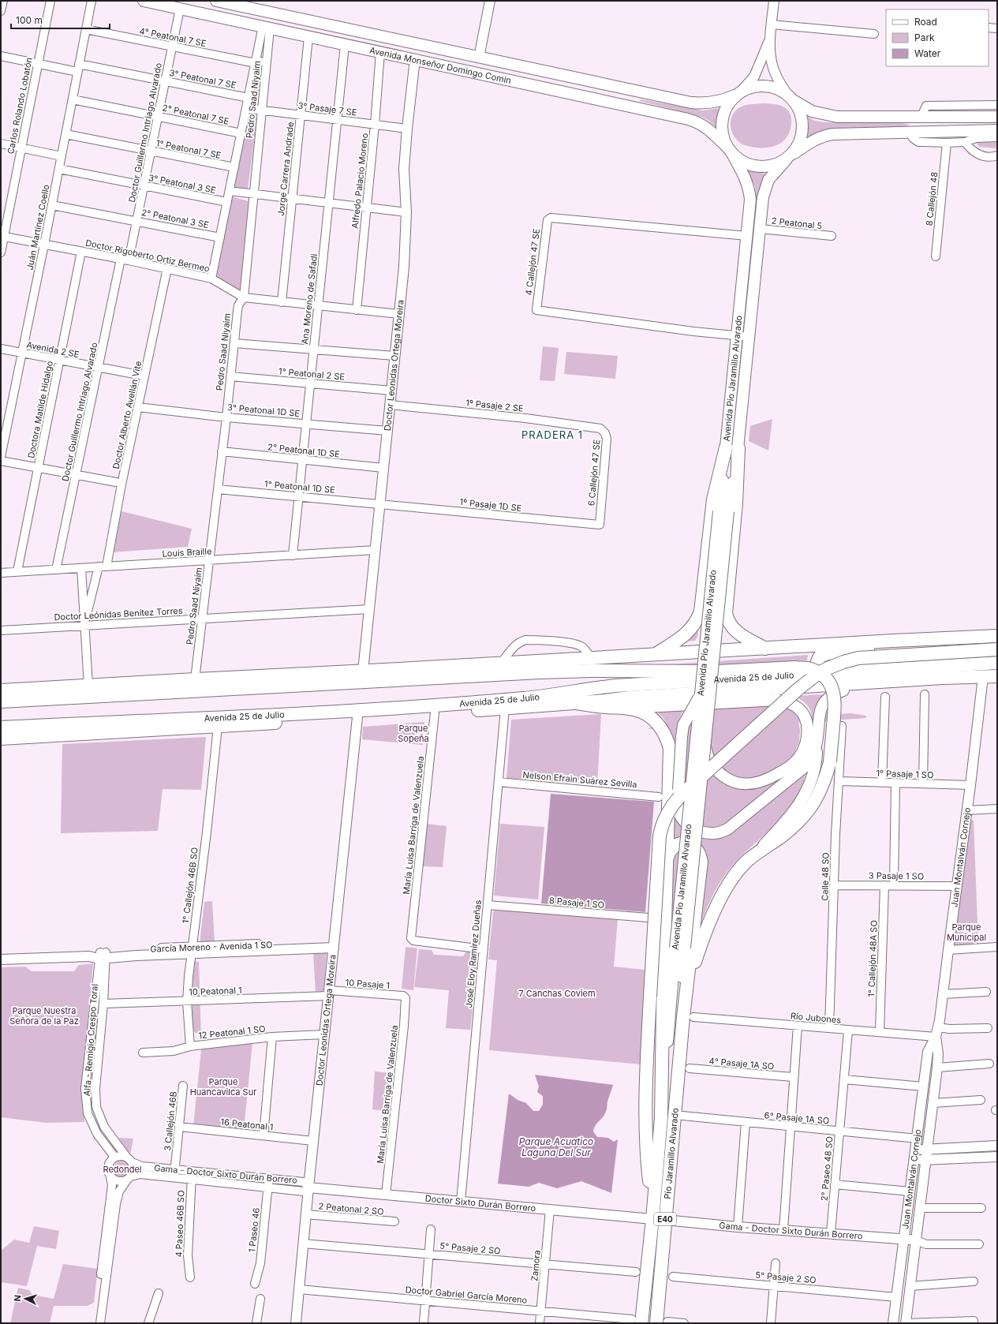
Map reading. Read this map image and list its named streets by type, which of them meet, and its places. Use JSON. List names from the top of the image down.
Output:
{
  "streets": {
    "main road": [
      "Avenida Monseñor Domingo Comin",
      "Avenida Pío Jaramillo Alvarado",
      "Avenida 25 de Julio",
      "Pío Jaramillo Alvarado",
      "E40"
    ],
    "street": [
      "4° Peatonal 7 SE",
      "3° Peatonal 7 SE",
      "Pedro Saad Niyaim",
      "Carlos Rolando Lobatón",
      "3° Pasaje 7 SE",
      "2° Peatonal 7 SE",
      "Doctor Guillermo Intriago Alvarado",
      "1° Peatonal 7 SE",
      "Jorge Carrera Andrade",
      "Alfredo Palacio Moreno",
      "3° Peatonal 3 SE",
      "8 Callejón 48",
      "2° Peatonal 3 SE",
      "2 Peatonal 5",
      "Juán Martínez Coello",
      "Doctor Rigoberto Ortiz Bermeo",
      "4 Callejón 47 SE",
      "Ana Moreno de Safadi",
      "Avenida 2 SE",
      "Doctor Leonidas Ortega Moreira",
      "1° Peatonal 2 SE",
      "1º Pasaje 2 SE",
      "Doctora Matilde Hidalgo",
      "3° Peatonal 1D SE",
      "Doctor Alberto Avellán Vite",
      "2° Peatonal 1D SE",
      "6 Callejón 47 SE",
      "1° Peatonal 1D SE",
      "1º Pasaje 1D SE",
      "Louis Braille",
      "Doctor Leónidas Benítez Torres",
      "1° Pasaje 1 SO",
      "Nelson Efraìn Suárez Sevilla",
      "María Luisa Barriga de Valenzuela",
      "Juan Montalván Cornejo",
      "3 Pasaje 1 SO",
      "Calle 48 SO",
      "1° Callejón 46B SO",
      "8 Pasaje 1 SO",
      "García Moreno - Avenida 1 SO",
      "José Eloy Ramírez Dueñas",
      "1° Callejón 48A SO",
      "10 Pasaje 1",
      "10 Peatonal 1",
      "Río Jubones",
      "12 Peatonal 1 SO",
      "Alfa - Remigio Crespo Toral",
      "4° Pasaje 1A SO",
      "6° Pasaje 1A SO",
      "3 Callejón 46B",
      "16 Peatonal 1",
      "2° Paseo 48 SO",
      "Gama - Doctor Sixto Durán Borrero",
      "Doctor Sixto Durán Borrero",
      "2 Peatonal 2 SO",
      "4 Paseo 46B SO",
      "1 Paseo 46",
      "5° Pasaje 2 SO",
      "Zamora",
      "Doctor Gabriel García Moreno"
    ]
  },
  "crossings": [
    ["4° Peatonal 7 SE", "Pedro Saad Niyaim"],
    ["4° Peatonal 7 SE", "Doctor Guillermo Intriago Alvarado"],
    ["4° Peatonal 7 SE", "Juán Martínez Coello"],
    ["Avenida Monseñor Domingo Comin", "Pedro Saad Niyaim"],
    ["Avenida Monseñor Domingo Comin", "Doctor Guillermo Intriago Alvarado"],
    ["Avenida Monseñor Domingo Comin", "Jorge Carrera Andrade"],
    ["Avenida Monseñor Domingo Comin", "Alfredo Palacio Moreno"],
    ["Avenida Monseñor Domingo Comin", "Ana Moreno de Safadi"],
    ["Avenida Monseñor Domingo Comin", "Doctor Leonidas Ortega Moreira"],
    ["Avenida Monseñor Domingo Comin", "Avenida Pío Jaramillo Alvarado"],
    ["3° Peatonal 7 SE", "Pedro Saad Niyaim"],
    ["3° Peatonal 7 SE", "Doctor Guillermo Intriago Alvarado"],
    ["3° Peatonal 7 SE", "Juán Martínez Coello"],
    ["Pedro Saad Niyaim", "3° Pasaje 7 SE"],
    ["Pedro Saad Niyaim", "2° Peatonal 7 SE"],
    ["Pedro Saad Niyaim", "1° Peatonal 7 SE"],
    ["Pedro Saad Niyaim", "3° Peatonal 3 SE"],
    ["Pedro Saad Niyaim", "2° Peatonal 3 SE"],
    ["Pedro Saad Niyaim", "Doctor Rigoberto Ortiz Bermeo"],
    ["Pedro Saad Niyaim", "1° Peatonal 2 SE"],
    ["Pedro Saad Niyaim", "3° Peatonal 1D SE"],
    ["Pedro Saad Niyaim", "2° Peatonal 1D SE"],
    ["Pedro Saad Niyaim", "1° Peatonal 1D SE"],
    ["Pedro Saad Niyaim", "Louis Braille"],
    ["Pedro Saad Niyaim", "Doctor Leónidas Benítez Torres"],
    ["Carlos Rolando Lobatón", "Doctor Rigoberto Ortiz Bermeo"],
    ["3° Pasaje 7 SE", "Jorge Carrera Andrade"],
    ["3° Pasaje 7 SE", "Alfredo Palacio Moreno"],
    ["3° Pasaje 7 SE", "Ana Moreno de Safadi"],
    ["3° Pasaje 7 SE", "Doctor Leonidas Ortega Moreira"],
    ["2° Peatonal 7 SE", "Doctor Guillermo Intriago Alvarado"],
    ["2° Peatonal 7 SE", "Juán Martínez Coello"],
    ["Doctor Guillermo Intriago Alvarado", "1° Peatonal 7 SE"],
    ["Doctor Guillermo Intriago Alvarado", "3° Peatonal 3 SE"],
    ["Doctor Guillermo Intriago Alvarado", "2° Peatonal 3 SE"],
    ["Doctor Guillermo Intriago Alvarado", "Doctor Rigoberto Ortiz Bermeo"],
    ["Doctor Guillermo Intriago Alvarado", "Avenida 2 SE"],
    ["Doctor Guillermo Intriago Alvarado", "Louis Braille"],
    ["1° Peatonal 7 SE", "Juán Martínez Coello"],
    ["Jorge Carrera Andrade", "Doctor Rigoberto Ortiz Bermeo"],
    ["Alfredo Palacio Moreno", "Doctor Rigoberto Ortiz Bermeo"],
    ["3° Peatonal 3 SE", "Juán Martínez Coello"],
    ["2° Peatonal 3 SE", "Juán Martínez Coello"],
    ["2 Peatonal 5", "Avenida Pío Jaramillo Alvarado"],
    ["Juán Martínez Coello", "Doctor Rigoberto Ortiz Bermeo"],
    ["Juán Martínez Coello", "Avenida 2 SE"],
    ["Doctor Rigoberto Ortiz Bermeo", "Ana Moreno de Safadi"],
    ["Doctor Rigoberto Ortiz Bermeo", "Doctor Leonidas Ortega Moreira"],
    ["Doctor Rigoberto Ortiz Bermeo", "Doctora Matilde Hidalgo"],
    ["Doctor Rigoberto Ortiz Bermeo", "Doctor Alberto Avellán Vite"],
    ["4 Callejón 47 SE", "Avenida Pío Jaramillo Alvarado"],
    ["Ana Moreno de Safadi", "1° Peatonal 2 SE"],
    ["Ana Moreno de Safadi", "3° Peatonal 1D SE"],
    ["Ana Moreno de Safadi", "2° Peatonal 1D SE"],
    ["Ana Moreno de Safadi", "1° Peatonal 1D SE"],
    ["Ana Moreno de Safadi", "Louis Braille"],
    ["Avenida 2 SE", "Doctora Matilde Hidalgo"],
    ["Doctor Leonidas Ortega Moreira", "1° Peatonal 2 SE"],
    ["Doctor Leonidas Ortega Moreira", "1º Pasaje 2 SE"],
    ["Doctor Leonidas Ortega Moreira", "3° Peatonal 1D SE"],
    ["Doctor Leonidas Ortega Moreira", "2° Peatonal 1D SE"],
    ["Doctor Leonidas Ortega Moreira", "1° Peatonal 1D SE"],
    ["Doctor Leonidas Ortega Moreira", "1º Pasaje 1D SE"],
    ["Doctor Leonidas Ortega Moreira", "Louis Braille"],
    ["Doctor Leonidas Ortega Moreira", "Doctor Leónidas Benítez Torres"],
    ["Doctor Leonidas Ortega Moreira", "Avenida 25 de Julio"],
    ["Doctor Leonidas Ortega Moreira", "García Moreno - Avenida 1 SO"],
    ["Doctor Leonidas Ortega Moreira", "10 Pasaje 1"],
    ["Doctor Leonidas Ortega Moreira", "10 Peatonal 1"],
    ["Doctor Leonidas Ortega Moreira", "12 Peatonal 1 SO"],
    ["Doctor Leonidas Ortega Moreira", "16 Peatonal 1"],
    ["Doctor Leonidas Ortega Moreira", "Gama - Doctor Sixto Durán Borrero"],
    ["Doctor Leonidas Ortega Moreira", "Doctor Sixto Durán Borrero"],
    ["Doctor Leonidas Ortega Moreira", "2 Peatonal 2 SO"],
    ["Doctor Leonidas Ortega Moreira", "5° Pasaje 2 SO"],
    ["Doctor Leonidas Ortega Moreira", "Doctor Gabriel García Moreno"],
    ["Avenida Pío Jaramillo Alvarado", "Pío Jaramillo Alvarado"],
    ["1º Pasaje 2 SE", "6 Callejón 47 SE"],
    ["Doctora Matilde Hidalgo", "Louis Braille"],
    ["3° Peatonal 1D SE", "Doctor Alberto Avellán Vite"],
    ["Doctor Alberto Avellán Vite", "Louis Braille"],
    ["Doctor Alberto Avellán Vite", "Doctor Leónidas Benítez Torres"],
    ["6 Callejón 47 SE", "1º Pasaje 1D SE"],
    ["1° Peatonal 1D SE", "1º Pasaje 1D SE"],
    ["Avenida 25 de Julio", "María Luisa Barriga de Valenzuela"],
    ["Avenida 25 de Julio", "Juan Montalván Cornejo"],
    ["Avenida 25 de Julio", "1° Callejón 46B SO"],
    ["Avenida 25 de Julio", "José Eloy Ramírez Dueñas"],
    ["Avenida 25 de Julio", "Río Jubones"],
    ["Avenida 25 de Julio", "Pío Jaramillo Alvarado"],
    ["1° Pasaje 1 SO", "Juan Montalván Cornejo"],
    ["1° Pasaje 1 SO", "Calle 48 SO"],
    ["Nelson Efraìn Suárez Sevilla", "José Eloy Ramírez Dueñas"],
    ["María Luisa Barriga de Valenzuela", "José Eloy Ramírez Dueñas"],
    ["María Luisa Barriga de Valenzuela", "10 Pasaje 1"],
    ["María Luisa Barriga de Valenzuela", "Doctor Sixto Durán Borrero"],
    ["Juan Montalván Cornejo", "3 Pasaje 1 SO"],
    ["Juan Montalván Cornejo", "Río Jubones"],
    ["Juan Montalván Cornejo", "6° Pasaje 1A SO"],
    ["Juan Montalván Cornejo", "Gama - Doctor Sixto Durán Borrero"],
    ["Juan Montalván Cornejo", "5° Pasaje 2 SO"],
    ["3 Pasaje 1 SO", "Calle 48 SO"],
    ["3 Pasaje 1 SO", "1° Callejón 48A SO"],
    ["Calle 48 SO", "Río Jubones"],
    ["1° Callejón 46B SO", "García Moreno - Avenida 1 SO"],
    ["1° Callejón 46B SO", "10 Peatonal 1"],
    ["1° Callejón 46B SO", "12 Peatonal 1 SO"],
    ["8 Pasaje 1 SO", "José Eloy Ramírez Dueñas"],
    ["8 Pasaje 1 SO", "Pío Jaramillo Alvarado"],
    ["García Moreno - Avenida 1 SO", "Alfa - Remigio Crespo Toral"],
    ["José Eloy Ramírez Dueñas", "Doctor Sixto Durán Borrero"],
    ["1° Callejón 48A SO", "Río Jubones"],
    ["10 Pasaje 1", "10 Peatonal 1"],
    ["10 Peatonal 1", "Alfa - Remigio Crespo Toral"],
    ["Río Jubones", "Pío Jaramillo Alvarado"],
    ["Río Jubones", "2° Paseo 48 SO"],
    ["Alfa - Remigio Crespo Toral", "Gama - Doctor Sixto Durán Borrero"],
    ["6° Pasaje 1A SO", "Pío Jaramillo Alvarado"],
    ["6° Pasaje 1A SO", "2° Paseo 48 SO"],
    ["3 Callejón 46B", "16 Peatonal 1"],
    ["3 Callejón 46B", "Gama - Doctor Sixto Durán Borrero"],
    ["Pío Jaramillo Alvarado", "Gama - Doctor Sixto Durán Borrero"],
    ["Pío Jaramillo Alvarado", "Doctor Sixto Durán Borrero"],
    ["Pío Jaramillo Alvarado", "Doctor Gabriel García Moreno"],
    ["2° Paseo 48 SO", "Gama - Doctor Sixto Durán Borrero"],
    ["Gama - Doctor Sixto Durán Borrero", "Doctor Sixto Durán Borrero"],
    ["Gama - Doctor Sixto Durán Borrero", "4 Paseo 46B SO"],
    ["Gama - Doctor Sixto Durán Borrero", "1 Paseo 46"],
    ["Doctor Sixto Durán Borrero", "Zamora"],
    ["5° Pasaje 2 SO", "Zamora"],
    ["Zamora", "Doctor Gabriel García Moreno"]
  ],
  "districts": ["PRADERA 1"],
  "water": ["Parque Acuatico Laguna Del Sur"],
  "parks": [
    "Parque Sopeña",
    "Parque Municipal",
    "7 Canchas Coviem",
    "Parque Nuestra Señora de la Paz",
    "Parque Huancavilca Sur",
    "Redondel"
  ],
  "legend": ["Road", "Park", "Water"],
  "scale_bar": "100 m",
  "north": "left"
}
